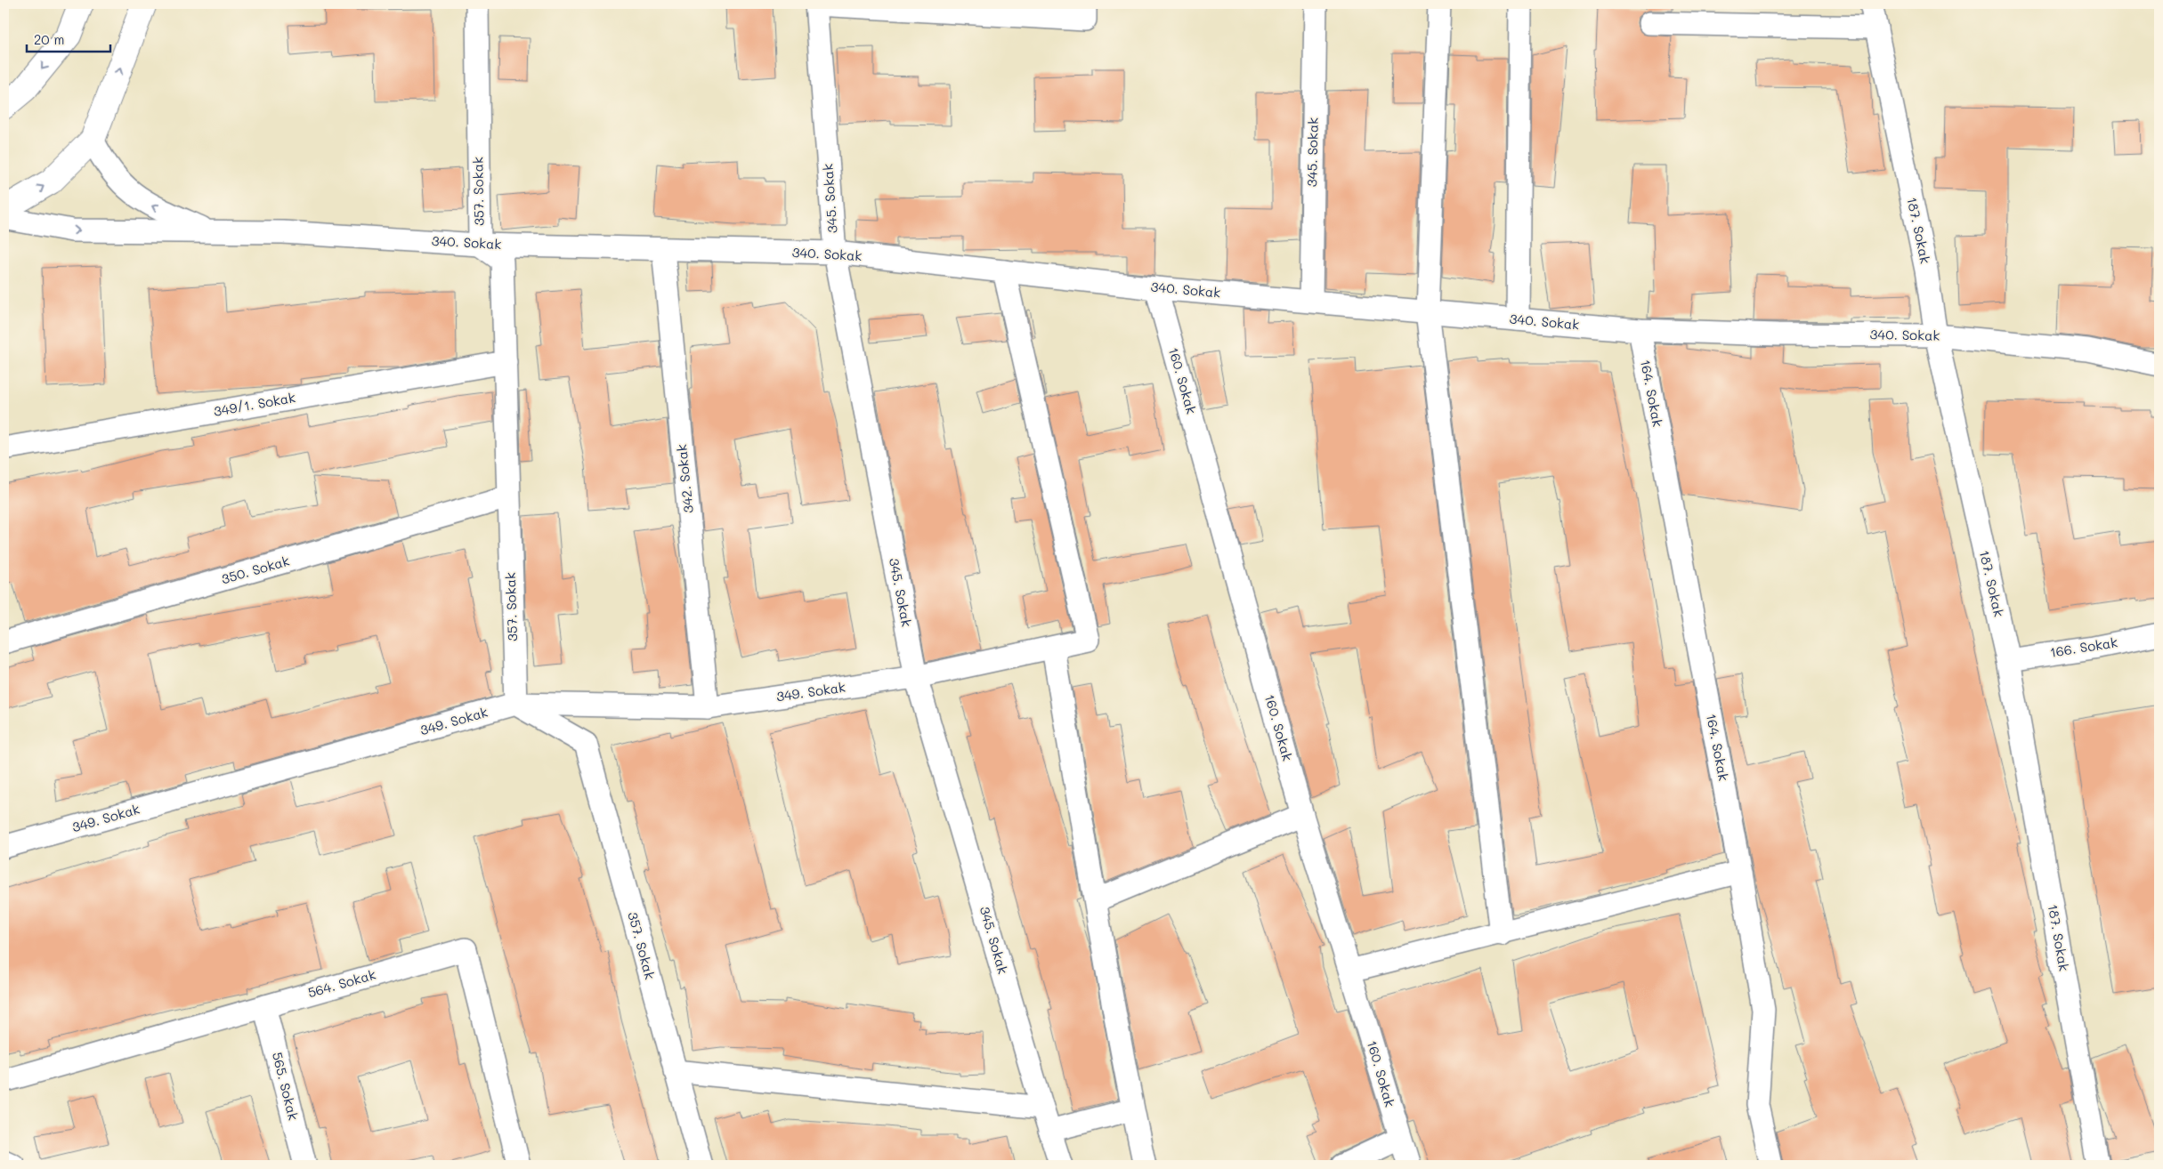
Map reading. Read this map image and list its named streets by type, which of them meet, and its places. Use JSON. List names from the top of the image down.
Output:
{
  "streets": {
    "street": [
      "345. Sokak",
      "357. Sokak",
      "187. Sokak",
      "340. Sokak",
      "160. Sokak",
      "164. Sokak",
      "349/1. Sokak",
      "342. Sokak",
      "350. Sokak",
      "166. Sokak",
      "349. Sokak",
      "564. Sokak",
      "565. Sokak"
    ]
  },
  "crossings": [
    ["345. Sokak", "340. Sokak"],
    ["345. Sokak", "349. Sokak"],
    ["357. Sokak", "340. Sokak"],
    ["357. Sokak", "349/1. Sokak"],
    ["357. Sokak", "350. Sokak"],
    ["357. Sokak", "349. Sokak"],
    ["187. Sokak", "340. Sokak"],
    ["187. Sokak", "166. Sokak"],
    ["340. Sokak", "160. Sokak"],
    ["340. Sokak", "164. Sokak"],
    ["340. Sokak", "342. Sokak"],
    ["340. Sokak", "349. Sokak"],
    ["342. Sokak", "349. Sokak"],
    ["564. Sokak", "565. Sokak"]
  ],
  "scale_bar": "20 m"
}
